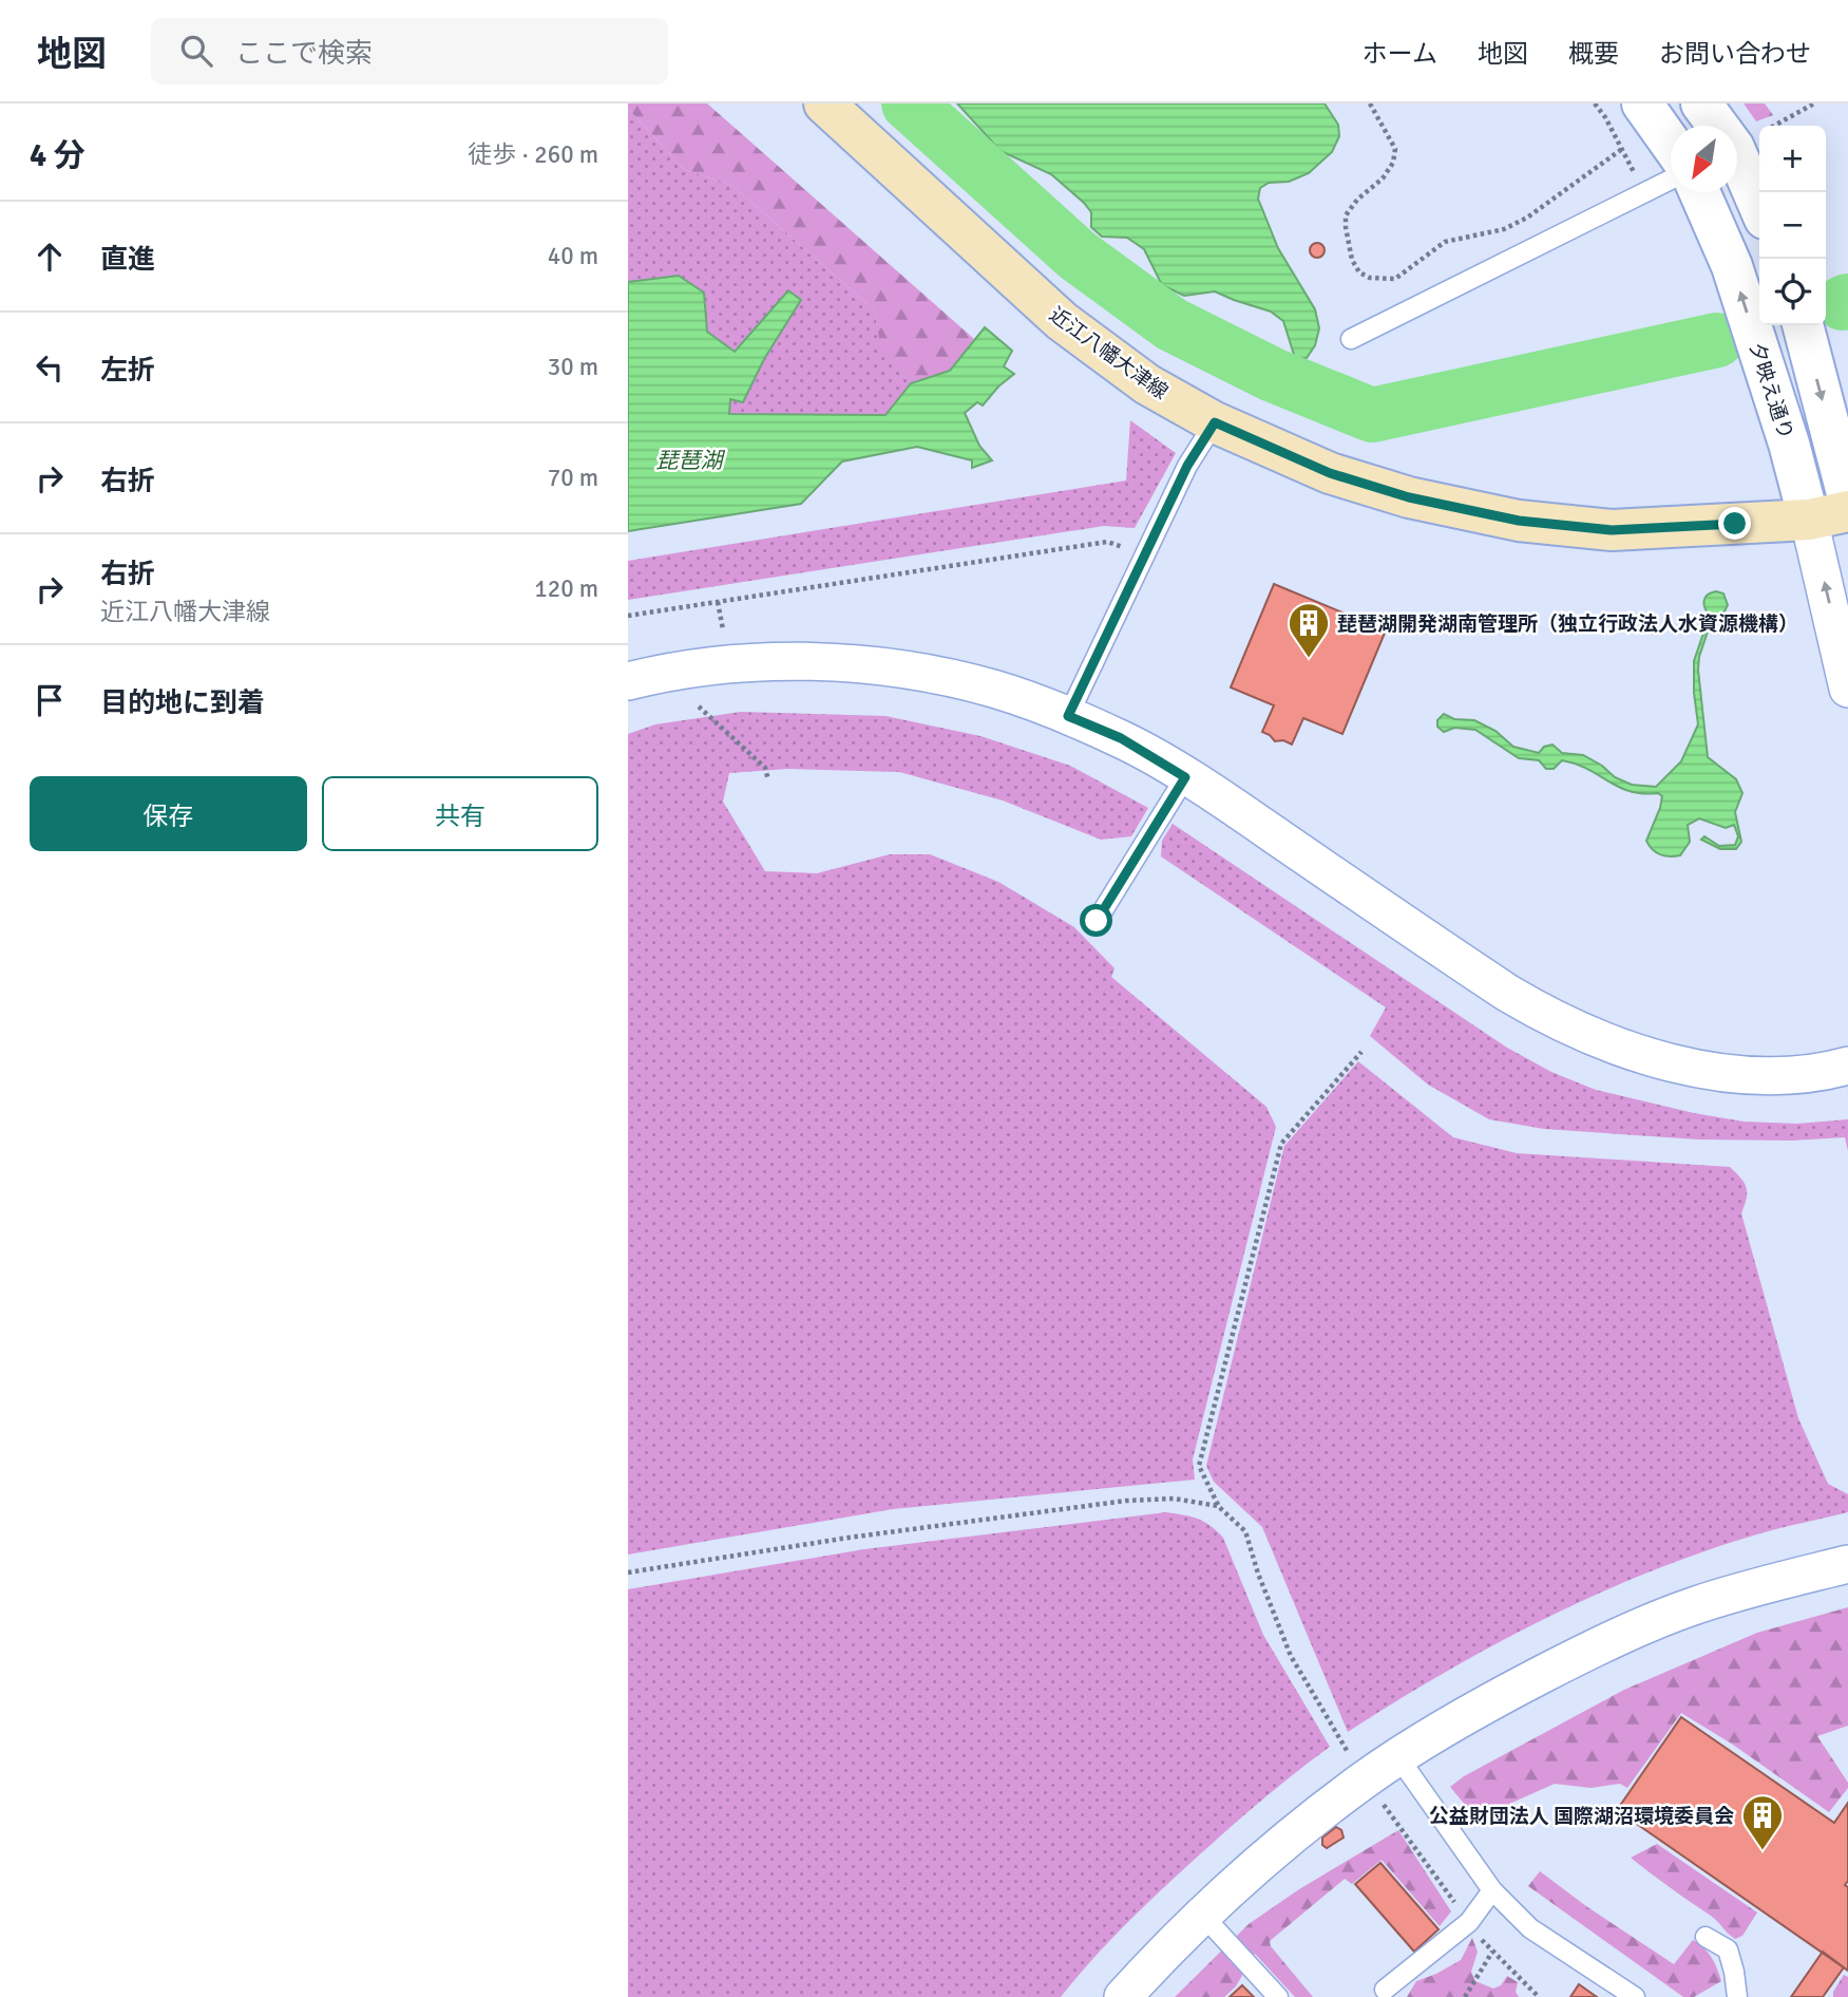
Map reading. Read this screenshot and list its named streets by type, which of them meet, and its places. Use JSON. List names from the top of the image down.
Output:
{
  "streets": {
    "main road": ["近江八幡大津線"],
    "street": ["夕映え通り"]
  },
  "crossings": [
    ["近江八幡大津線", "夕映え通り"]
  ],
  "water": ["琵琶湖"],
  "places": {
    "building": ["琵琶湖開発湖南管理所（独立行政法人水資源機構）", "公益財団法人 国際湖沼環境委員会"]
  },
  "north": "bottom left",
  "page": {
    "header": "地図",
    "search": "ここで検索",
    "nav": [
      "ホーム",
      "地図",
      "概要",
      "お問い合わせ"
    ],
    "heading": ["4 分", "徒歩 · 260 m"],
    "map_buttons": ["+", "−"],
    "list": [
      ["直進", "40 m"],
      ["左折", "30 m"],
      ["右折", "70 m"],
      ["右折", "近江八幡大津線", "120 m"],
      "目的地に到着"
    ],
    "buttons": ["保存", "共有"]
  }
}
